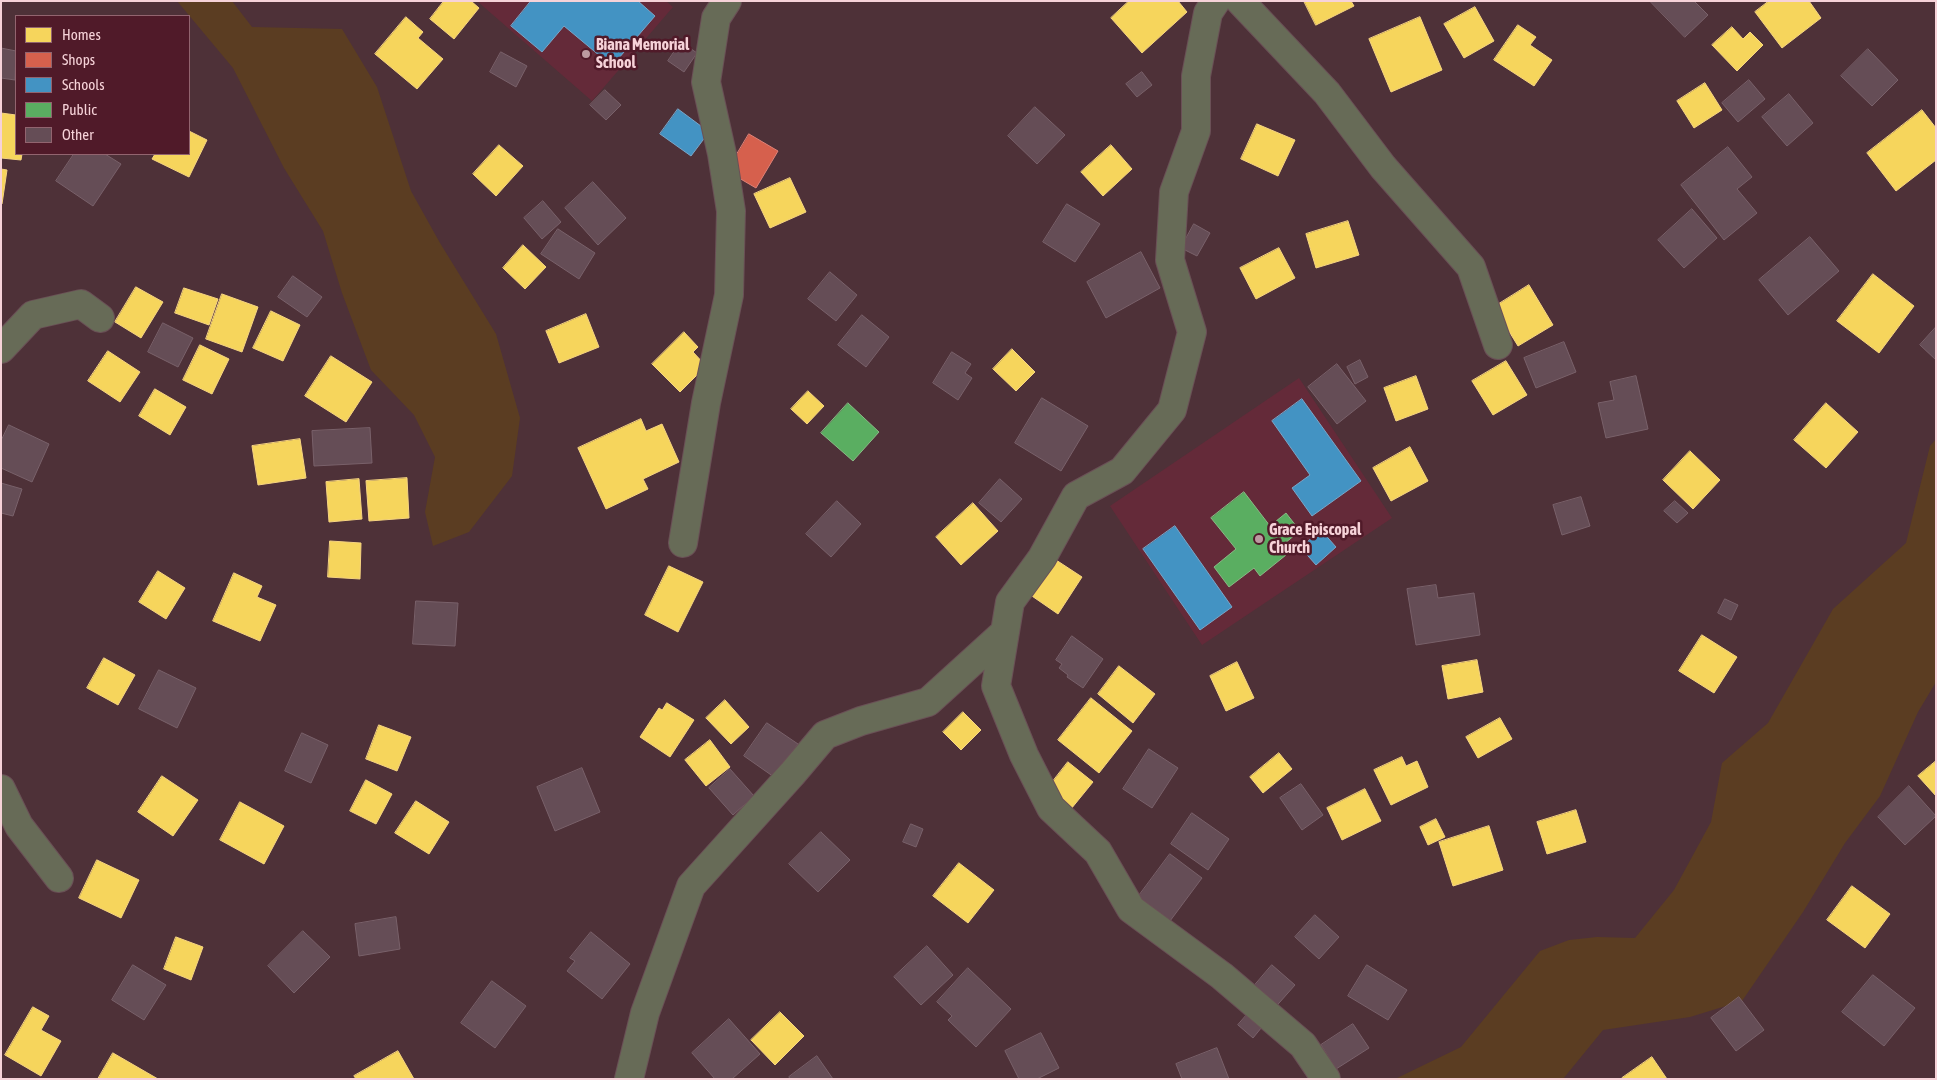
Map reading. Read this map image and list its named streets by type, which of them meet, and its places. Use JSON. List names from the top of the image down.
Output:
{
  "places": ["Biana Memorial School", "Grace Episcopal Church"],
  "legend": [
    "Homes",
    "Shops",
    "Schools",
    "Public",
    "Other"
  ]
}
